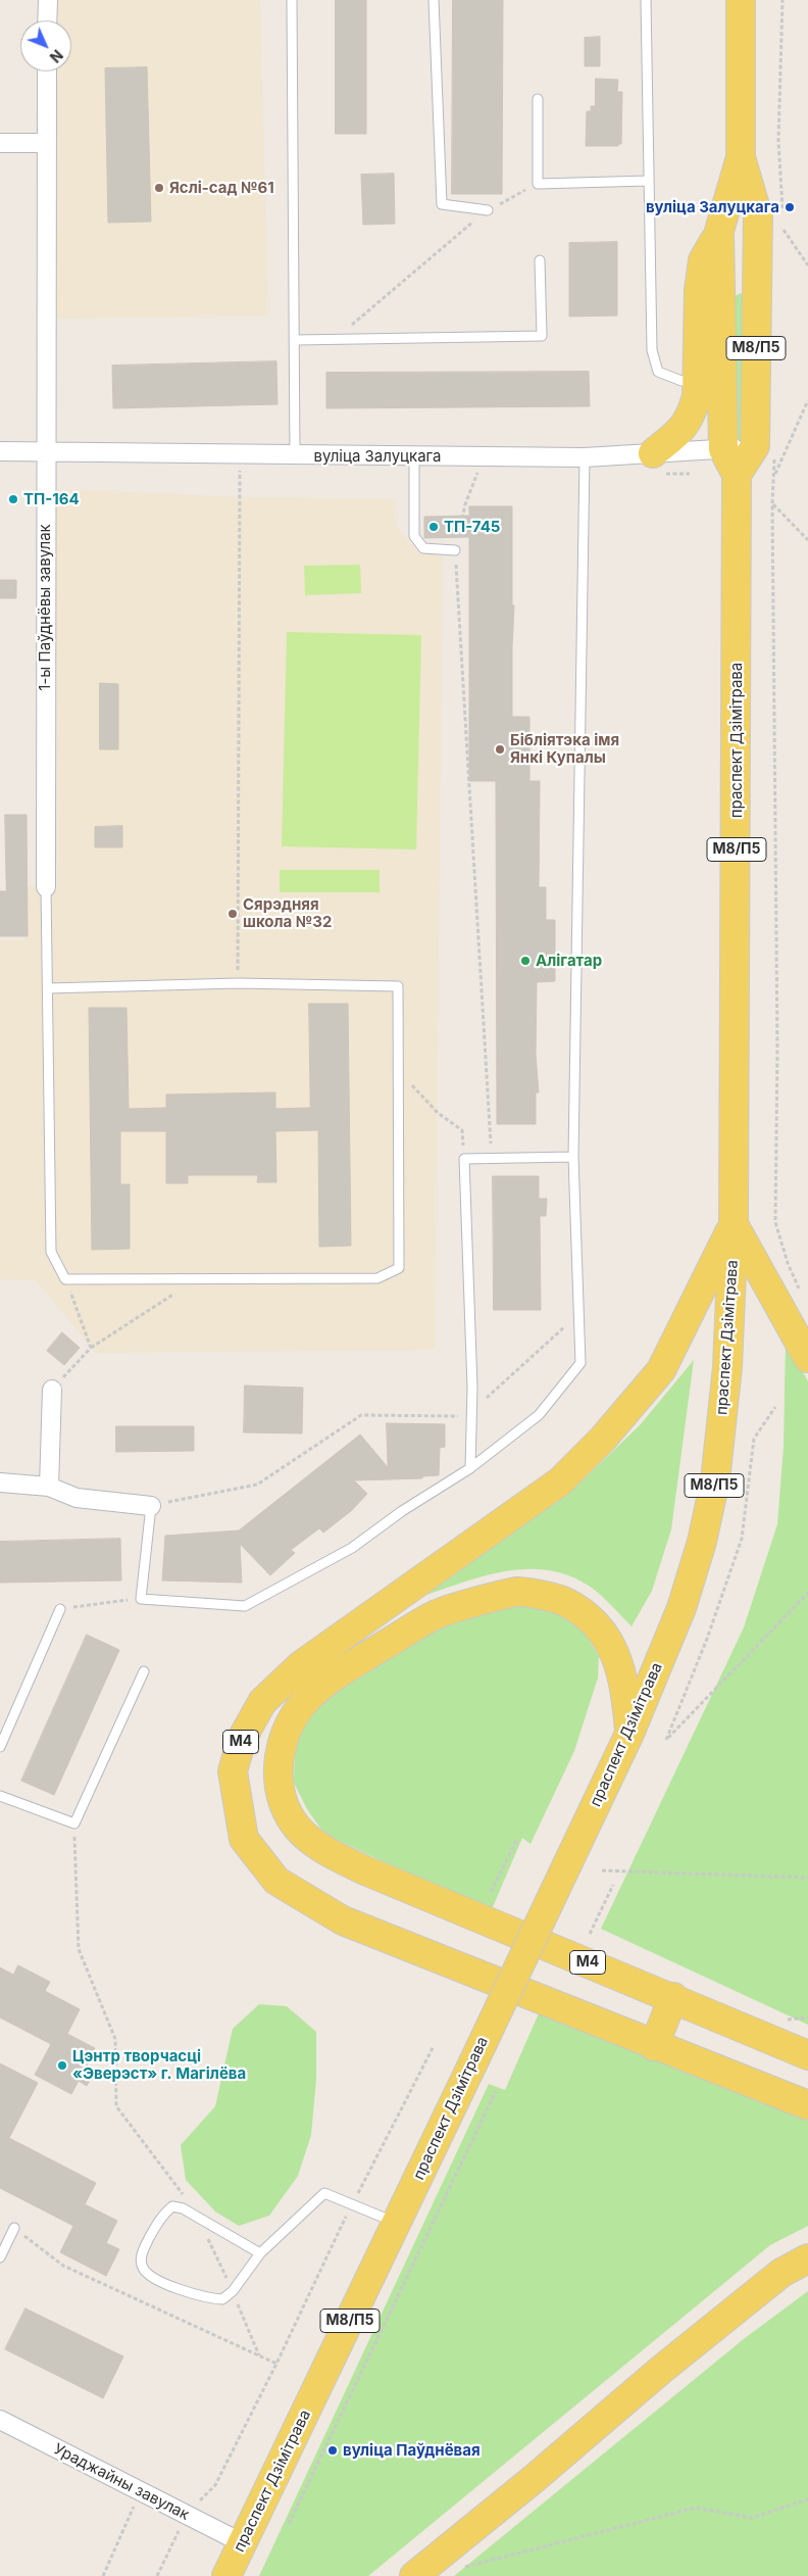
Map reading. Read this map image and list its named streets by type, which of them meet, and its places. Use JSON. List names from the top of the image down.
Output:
{
  "streets": {
    "main road": ["М8/П5", "праспект Дзімітрава", "М4"],
    "street": ["вуліца Залуцкага", "1-ы Паўднёвы завулак", "Ураджайны завулак"]
  },
  "crossings": [
    ["М8/П5", "вуліца Залуцкага"],
    ["вуліца Залуцкага", "1-ы Паўднёвы завулак"],
    ["праспект Дзімітрава", "М4"],
    ["праспект Дзімітрава", "Ураджайны завулак"]
  ],
  "places": [
    "Яслі-сад №61",
    "вуліца Залуцкага",
    "ТП-164",
    "ТП-745",
    "Бібліятэка імя Янкі Купалы",
    "Сярэдняя школа №32",
    "Алігатар",
    "Цэнтр творчасці «Эверэст» г. Магілёва",
    "вуліца Паўднёвая"
  ],
  "north": "bottom right"
}
